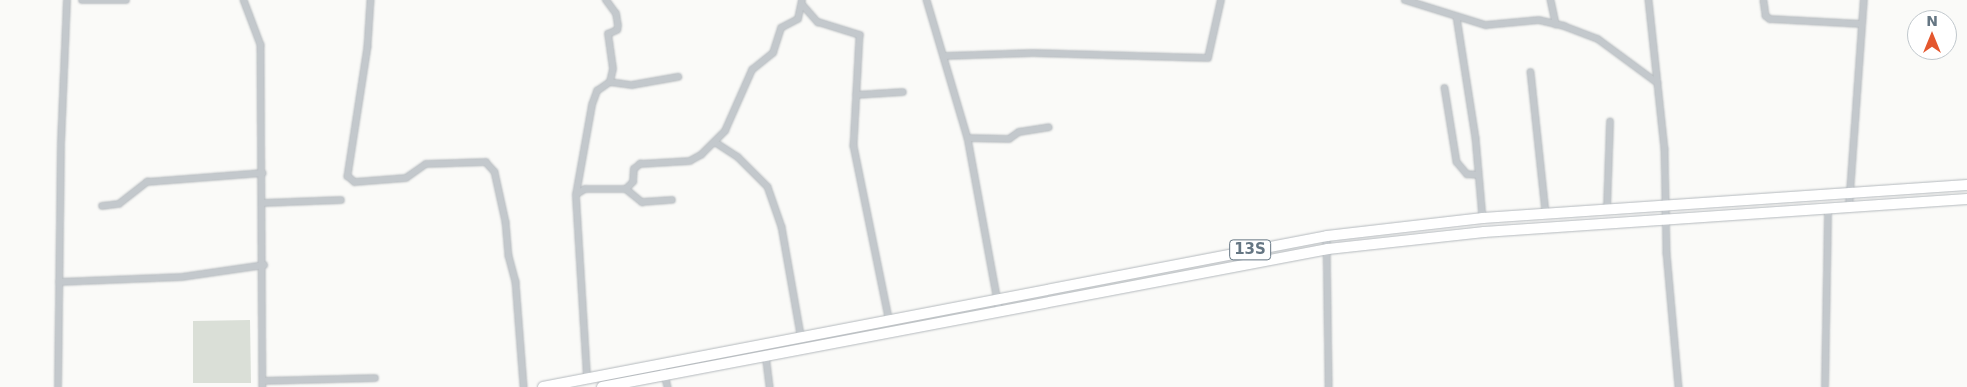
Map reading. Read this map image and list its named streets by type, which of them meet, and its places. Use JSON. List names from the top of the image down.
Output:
{
  "streets": {
    "highway": ["13S"]
  },
  "north": "top"
}
